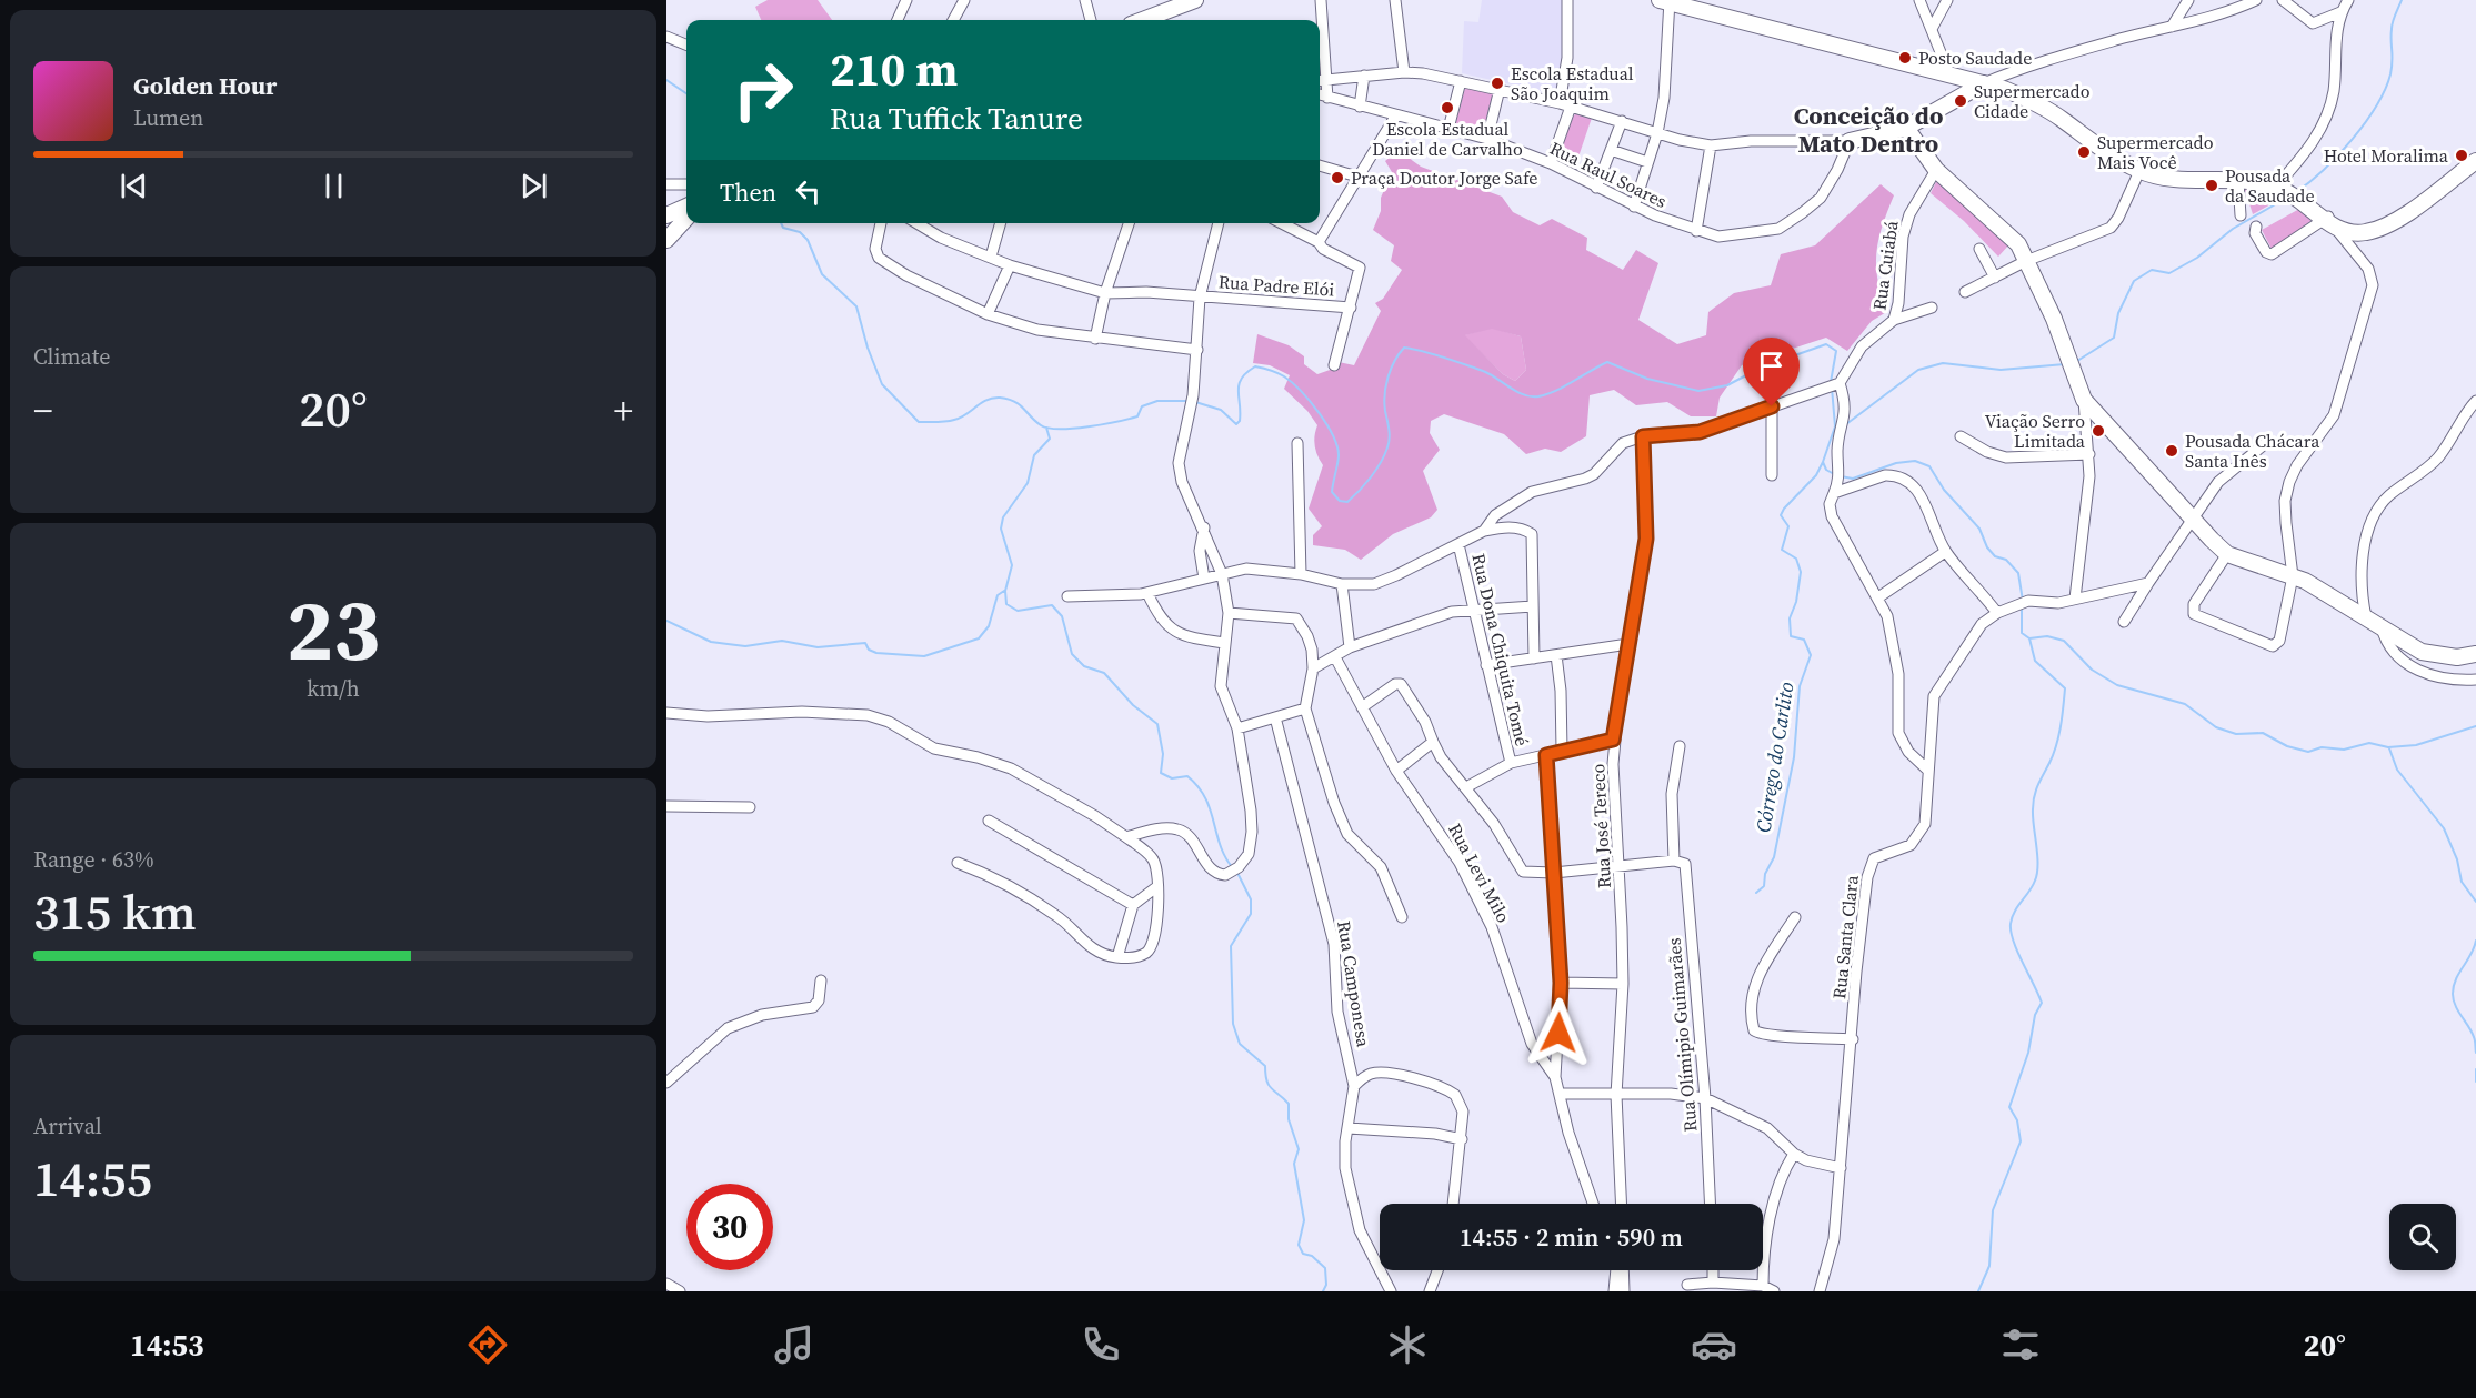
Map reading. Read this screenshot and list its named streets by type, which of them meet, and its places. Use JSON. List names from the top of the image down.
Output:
{
  "streets": {
    "street": [
      "Rua Raul Soares",
      "Rua Cuiabá",
      "Rua Padre Elói",
      "Rua Dona Chiquita Tomé",
      "Rua José Tereco",
      "Rua Levi Milo",
      "Rua Santa Clara",
      "Rua Camponesa",
      "Rua Olímipio Guimarães"
    ]
  },
  "districts": ["Conceição do Mato Dentro"],
  "water": ["Córrego do Carlito"],
  "places": [
    "Posto Saudade",
    "Escola Estadual São Joaquim",
    "Supermercado Cidade",
    "Escola Estadual Daniel de Carvalho",
    "Supermercado Mais Você",
    "Hotel Moralima",
    "Praça Doutor Jorge Safe",
    "Pousada da Saudade",
    "Viação Serro Limitada",
    "Pousada Chácara Santa Inês"
  ],
  "page": {
    "turn": ["210 m", "Rua Tuffick Tanure"],
    "song": ["Golden Hour", "Lumen"],
    "then": "Then",
    "tile": [
      "Climate",
      ["23", "km/h"],
      ["Range · 63%", "315 km"],
      ["Arrival", "14:55"]
    ],
    "heat": ["−", "20°", "+"],
    "limit": "30",
    "trip": "14:55 · 2 min · 590 m",
    "tabs": ["14:53", "20°"]
  }
}
